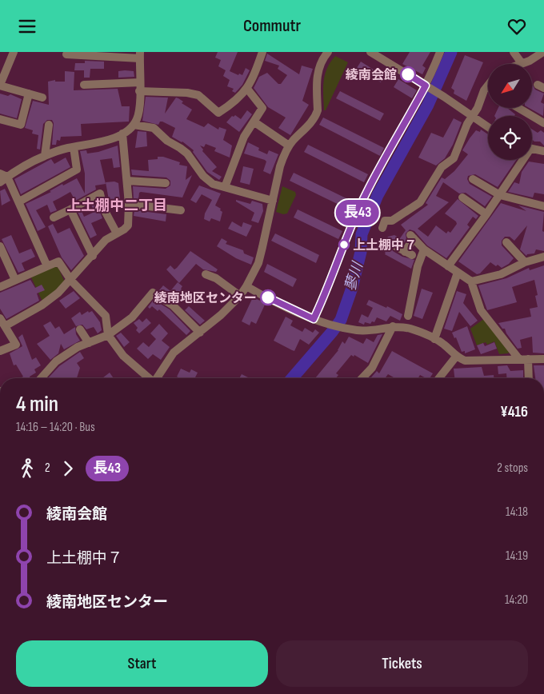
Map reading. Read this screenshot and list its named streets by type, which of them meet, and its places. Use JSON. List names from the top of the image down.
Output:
{
  "districts": ["上土棚中二丁目"],
  "water": ["蓼川"],
  "places": ["綾南会館", "上土棚中７", "綾南地区センター"],
  "lines": ["bus line 長43"],
  "north": "bottom left",
  "page": {
    "header": "Commutr",
    "on_map": "長43",
    "heading": ["4 min", "14:16 – 14:20 · Bus", "¥416"],
    "legs": ["2", "長43", "2 stops"],
    "list": [
      {
        "name": "綾南会館",
        "value": "14:18"
      },
      {
        "name": "上土棚中７",
        "value": "14:19"
      },
      {
        "name": "綾南地区センター",
        "value": "14:20"
      }
    ],
    "buttons": ["Start", "Tickets"]
  }
}
